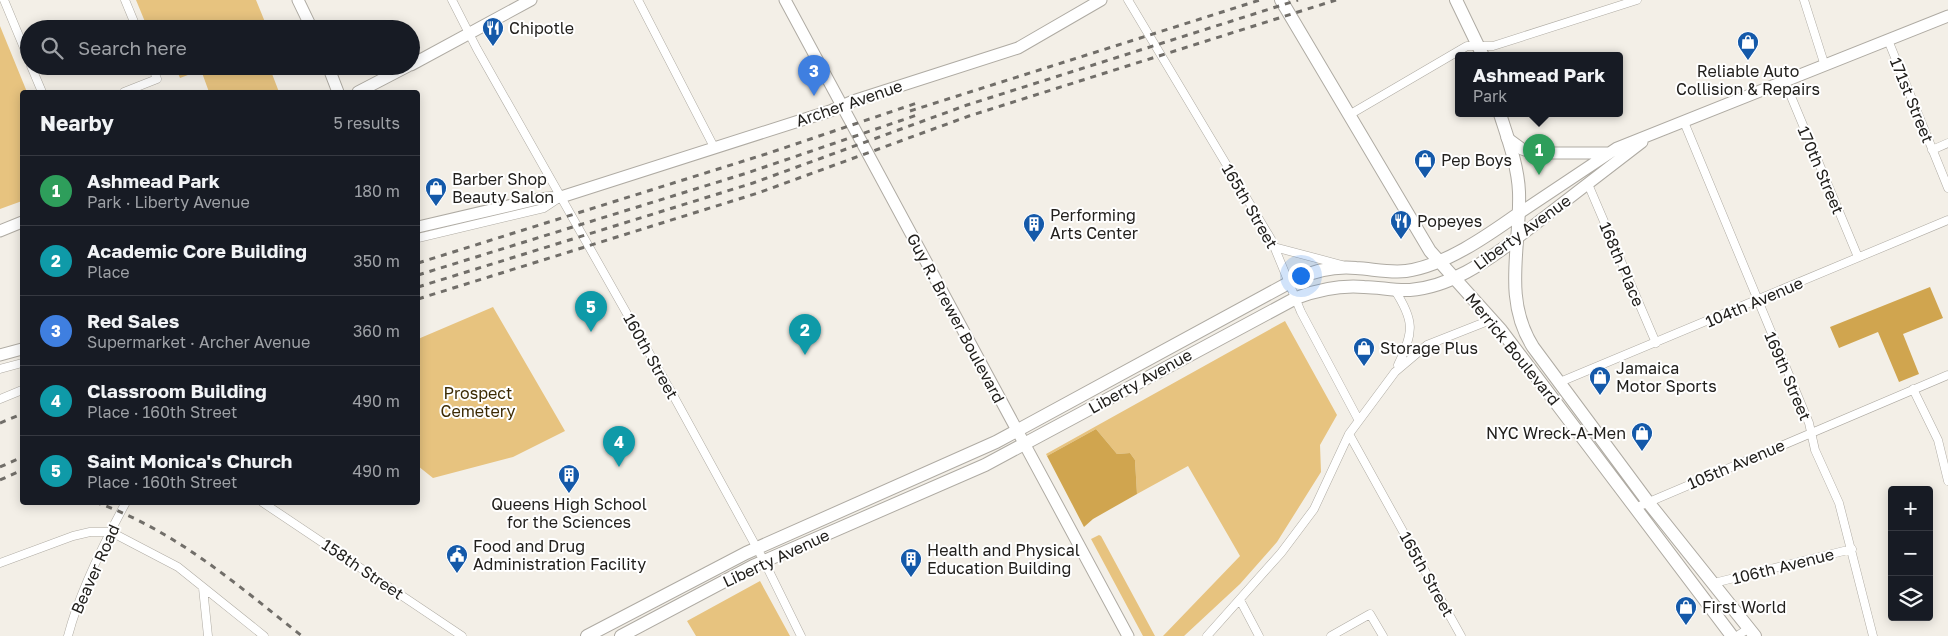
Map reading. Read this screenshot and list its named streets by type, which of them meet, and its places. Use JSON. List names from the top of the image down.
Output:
{
  "streets": {
    "main road": [
      "Archer Avenue",
      "Liberty Avenue",
      "Guy R. Brewer Boulevard",
      "Merrick Boulevard"
    ],
    "street": [
      "171st Street",
      "170th Street",
      "165th Street",
      "168th Place",
      "104th Avenue",
      "160th Street",
      "169th Street",
      "105th Avenue",
      "106th Avenue",
      "Beaver Road",
      "158th Street"
    ]
  },
  "crossings": [
    ["171st Street", "Liberty Avenue"],
    ["Archer Avenue", "Guy R. Brewer Boulevard"],
    ["Archer Avenue", "160th Street"],
    ["170th Street", "Liberty Avenue"],
    ["170th Street", "104th Avenue"],
    ["165th Street", "Liberty Avenue"],
    ["Liberty Avenue", "168th Place"],
    ["Liberty Avenue", "Guy R. Brewer Boulevard"],
    ["Liberty Avenue", "Merrick Boulevard"],
    ["Liberty Avenue", "160th Street"],
    ["Liberty Avenue", "169th Street"],
    ["168th Place", "104th Avenue"],
    ["104th Avenue", "Merrick Boulevard"],
    ["104th Avenue", "169th Street"],
    ["Merrick Boulevard", "105th Avenue"],
    ["Merrick Boulevard", "106th Avenue"],
    ["169th Street", "105th Avenue"],
    ["169th Street", "106th Avenue"]
  ],
  "parks": ["Prospect Cemetery"],
  "places": {
    "restaurant": ["Chipotle", "Popeyes"],
    "shop": [
      "Reliable Auto Collision & Repairs",
      "Pep Boys",
      "Barber Shop Beauty Salon",
      "Storage Plus",
      "Jamaica Motor Sports",
      "NYC Wreck-A-Men",
      "First World"
    ],
    "building": ["Performing Arts Center", "Queens High School for the Sciences", "Health and Physical Education Building"],
    "public building": ["Food and Drug Administration Facility"]
  },
  "page": {
    "search": "Search here",
    "popup": ["Ashmead Park", "Park"],
    "pins": [
      "3",
      "1",
      "5",
      "2",
      "4"
    ],
    "heading": ["Nearby", "5 results"],
    "list": [
      {
        "mark": "1",
        "name": "Ashmead Park",
        "note": "Park · Liberty Avenue",
        "value": "180 m"
      },
      {
        "mark": "2",
        "name": "Academic Core Building",
        "note": "Place",
        "value": "350 m"
      },
      {
        "mark": "3",
        "name": "Red Sales",
        "note": "Supermarket · Archer Avenue",
        "value": "360 m"
      },
      {
        "mark": "4",
        "name": "Classroom Building",
        "note": "Place · 160th Street",
        "value": "490 m"
      },
      {
        "mark": "5",
        "name": "Saint Monica's Church",
        "note": "Place · 160th Street",
        "value": "490 m"
      }
    ],
    "map_buttons": ["+", "−"]
  }
}
